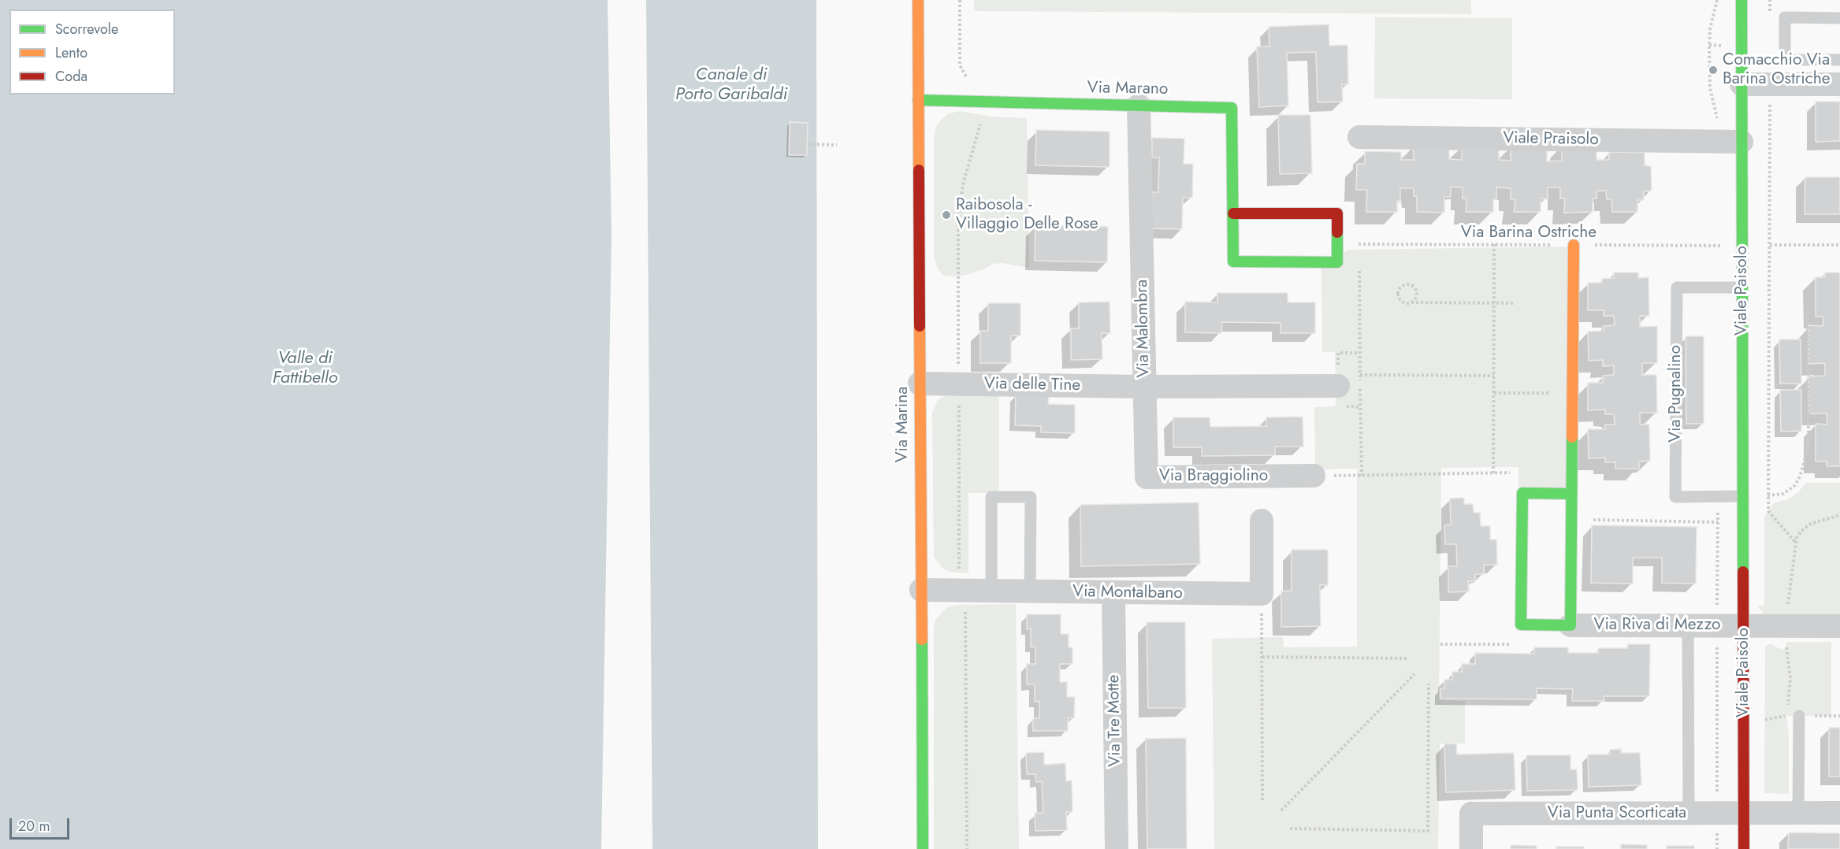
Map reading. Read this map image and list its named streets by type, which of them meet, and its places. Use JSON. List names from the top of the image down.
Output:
{
  "streets": {
    "street": [
      "Via Marano",
      "Viale Praisolo",
      "Viale Paisolo",
      "Via Malombra",
      "Via delle Tine",
      "Via Marina",
      "Via Braggiolino",
      "Via Montalbano",
      "Via Riva di Mezzo",
      "Via Tre Motte",
      "Via Punta Scorticata"
    ],
    "lane": ["Via Pugnalino"],
    "path": ["Via Barina Ostriche"]
  },
  "crossings": [
    ["Via Marano", "Via Malombra"],
    ["Via Marano", "Via Marina"],
    ["Viale Praisolo", "Viale Paisolo"],
    ["Viale Paisolo", "Via Pugnalino"],
    ["Viale Paisolo", "Via Riva di Mezzo"],
    ["Viale Paisolo", "Via Punta Scorticata"],
    ["Via Malombra", "Via delle Tine"],
    ["Via Malombra", "Via Braggiolino"],
    ["Via delle Tine", "Via Marina"],
    ["Via delle Tine", "Via Braggiolino"],
    ["Via Marina", "Via Montalbano"],
    ["Via Montalbano", "Via Tre Motte"]
  ],
  "water": ["Canale di Porto Garibaldi", "Valle di Fattibello"],
  "places": ["Comacchio Via Barina Ostriche", "Raibosola - Villaggio Delle Rose"],
  "legend": ["Scorrevole", "Lento", "Coda"],
  "scale_bar": "20 m"
}
